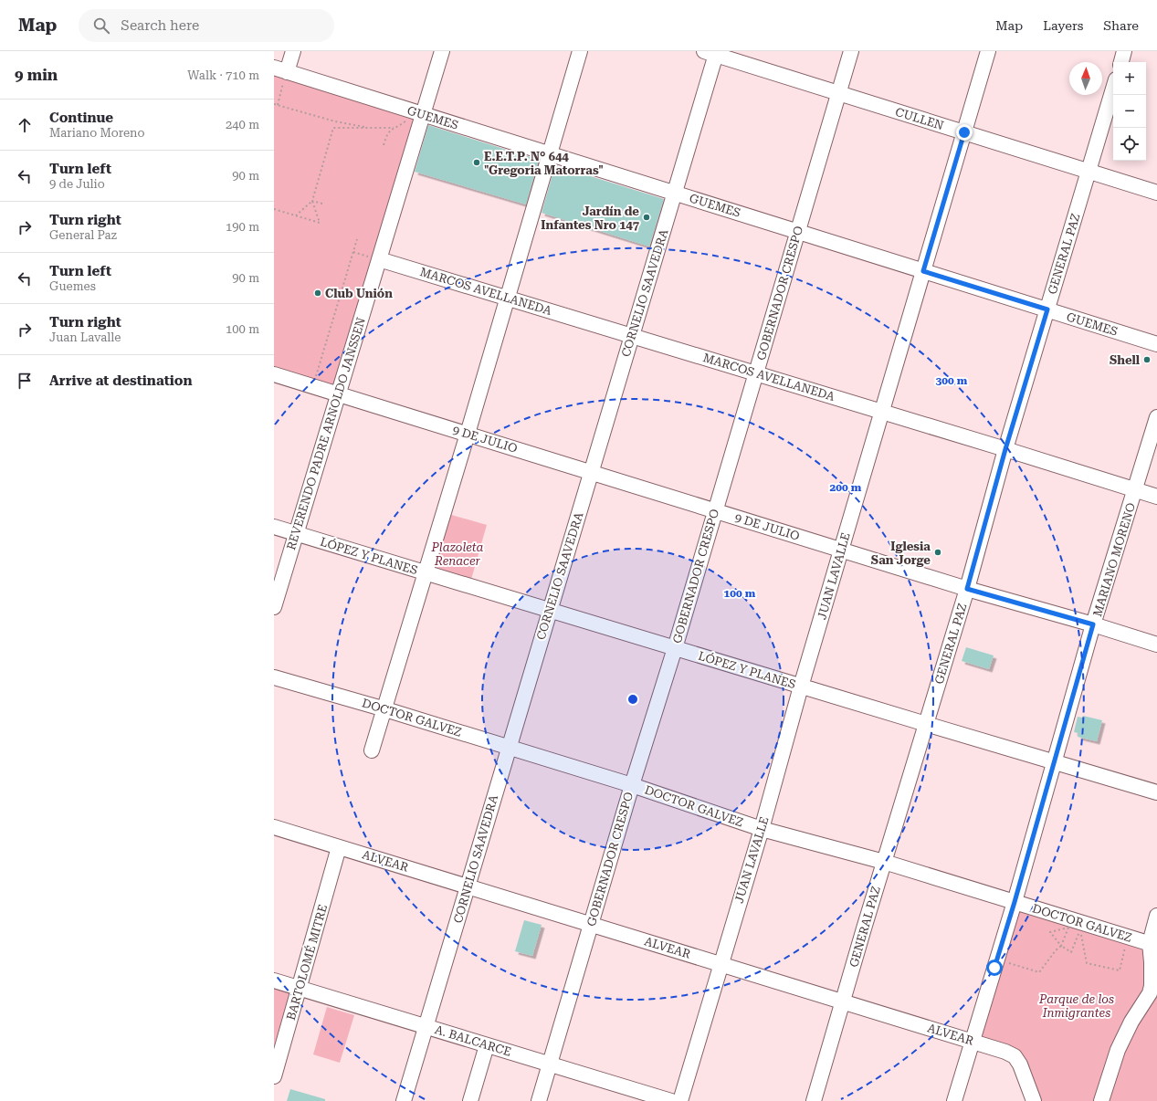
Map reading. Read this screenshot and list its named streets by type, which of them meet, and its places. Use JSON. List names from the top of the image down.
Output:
{
  "streets": {
    "street": [
      "GUEMES",
      "CULLEN",
      "GENERAL PAZ",
      "MARCOS AVELLANEDA",
      "CORNELIO SAAVEDRA",
      "GOBERNADOR CRESPO",
      "REVERENDO PADRE ARNOLDO JANSSEN",
      "9 DE JULIO",
      "LÓPEZ Y PLANES",
      "MARIANO MORENO",
      "JUAN LAVALLE",
      "DOCTOR GALVEZ",
      "ALVEAR",
      "BARTOLOMÉ MITRE",
      "A. BALCARCE"
    ]
  },
  "crossings": [
    ["GUEMES", "GENERAL PAZ"],
    ["GUEMES", "CORNELIO SAAVEDRA"],
    ["GUEMES", "GOBERNADOR CRESPO"],
    ["GUEMES", "REVERENDO PADRE ARNOLDO JANSSEN"],
    ["GUEMES", "JUAN LAVALLE"],
    ["CULLEN", "GENERAL PAZ"],
    ["CULLEN", "CORNELIO SAAVEDRA"],
    ["CULLEN", "GOBERNADOR CRESPO"],
    ["CULLEN", "JUAN LAVALLE"],
    ["GENERAL PAZ", "MARCOS AVELLANEDA"],
    ["GENERAL PAZ", "9 DE JULIO"],
    ["GENERAL PAZ", "LÓPEZ Y PLANES"],
    ["GENERAL PAZ", "DOCTOR GALVEZ"],
    ["GENERAL PAZ", "ALVEAR"],
    ["MARCOS AVELLANEDA", "CORNELIO SAAVEDRA"],
    ["MARCOS AVELLANEDA", "GOBERNADOR CRESPO"],
    ["MARCOS AVELLANEDA", "REVERENDO PADRE ARNOLDO JANSSEN"],
    ["MARCOS AVELLANEDA", "MARIANO MORENO"],
    ["MARCOS AVELLANEDA", "JUAN LAVALLE"],
    ["CORNELIO SAAVEDRA", "9 DE JULIO"],
    ["CORNELIO SAAVEDRA", "LÓPEZ Y PLANES"],
    ["CORNELIO SAAVEDRA", "DOCTOR GALVEZ"],
    ["CORNELIO SAAVEDRA", "ALVEAR"],
    ["CORNELIO SAAVEDRA", "A. BALCARCE"],
    ["GOBERNADOR CRESPO", "9 DE JULIO"],
    ["GOBERNADOR CRESPO", "LÓPEZ Y PLANES"],
    ["GOBERNADOR CRESPO", "DOCTOR GALVEZ"],
    ["GOBERNADOR CRESPO", "ALVEAR"],
    ["GOBERNADOR CRESPO", "A. BALCARCE"],
    ["REVERENDO PADRE ARNOLDO JANSSEN", "9 DE JULIO"],
    ["REVERENDO PADRE ARNOLDO JANSSEN", "LÓPEZ Y PLANES"],
    ["9 DE JULIO", "MARIANO MORENO"],
    ["9 DE JULIO", "JUAN LAVALLE"],
    ["LÓPEZ Y PLANES", "MARIANO MORENO"],
    ["LÓPEZ Y PLANES", "JUAN LAVALLE"],
    ["MARIANO MORENO", "DOCTOR GALVEZ"],
    ["MARIANO MORENO", "ALVEAR"],
    ["JUAN LAVALLE", "DOCTOR GALVEZ"],
    ["JUAN LAVALLE", "ALVEAR"],
    ["ALVEAR", "BARTOLOMÉ MITRE"],
    ["BARTOLOMÉ MITRE", "A. BALCARCE"]
  ],
  "parks": ["Plazoleta Renacer", "Parque de los Inmigrantes"],
  "places": [
    "E.E.T.P. N° 644 \"Gregoria Matorras\"",
    "Jardín de Infantes Nro 147",
    "Club Unión",
    "Shell",
    "Iglesia San Jorge"
  ],
  "north": "top",
  "page": {
    "header": "Map",
    "search": "Search here",
    "nav": ["Map", "Layers", "Share"],
    "heading": ["9 min", "Walk · 710 m"],
    "map_buttons": ["+", "−"],
    "list": [
      ["Continue", "Mariano Moreno", "240 m"],
      ["Turn left", "9 de Julio", "90 m"],
      ["Turn right", "General Paz", "190 m"],
      ["Turn left", "Guemes", "90 m"],
      ["Turn right", "Juan Lavalle", "100 m"],
      "Arrive at destination"
    ]
  },
  "rings": ["300 m", "200 m", "100 m"]
}
